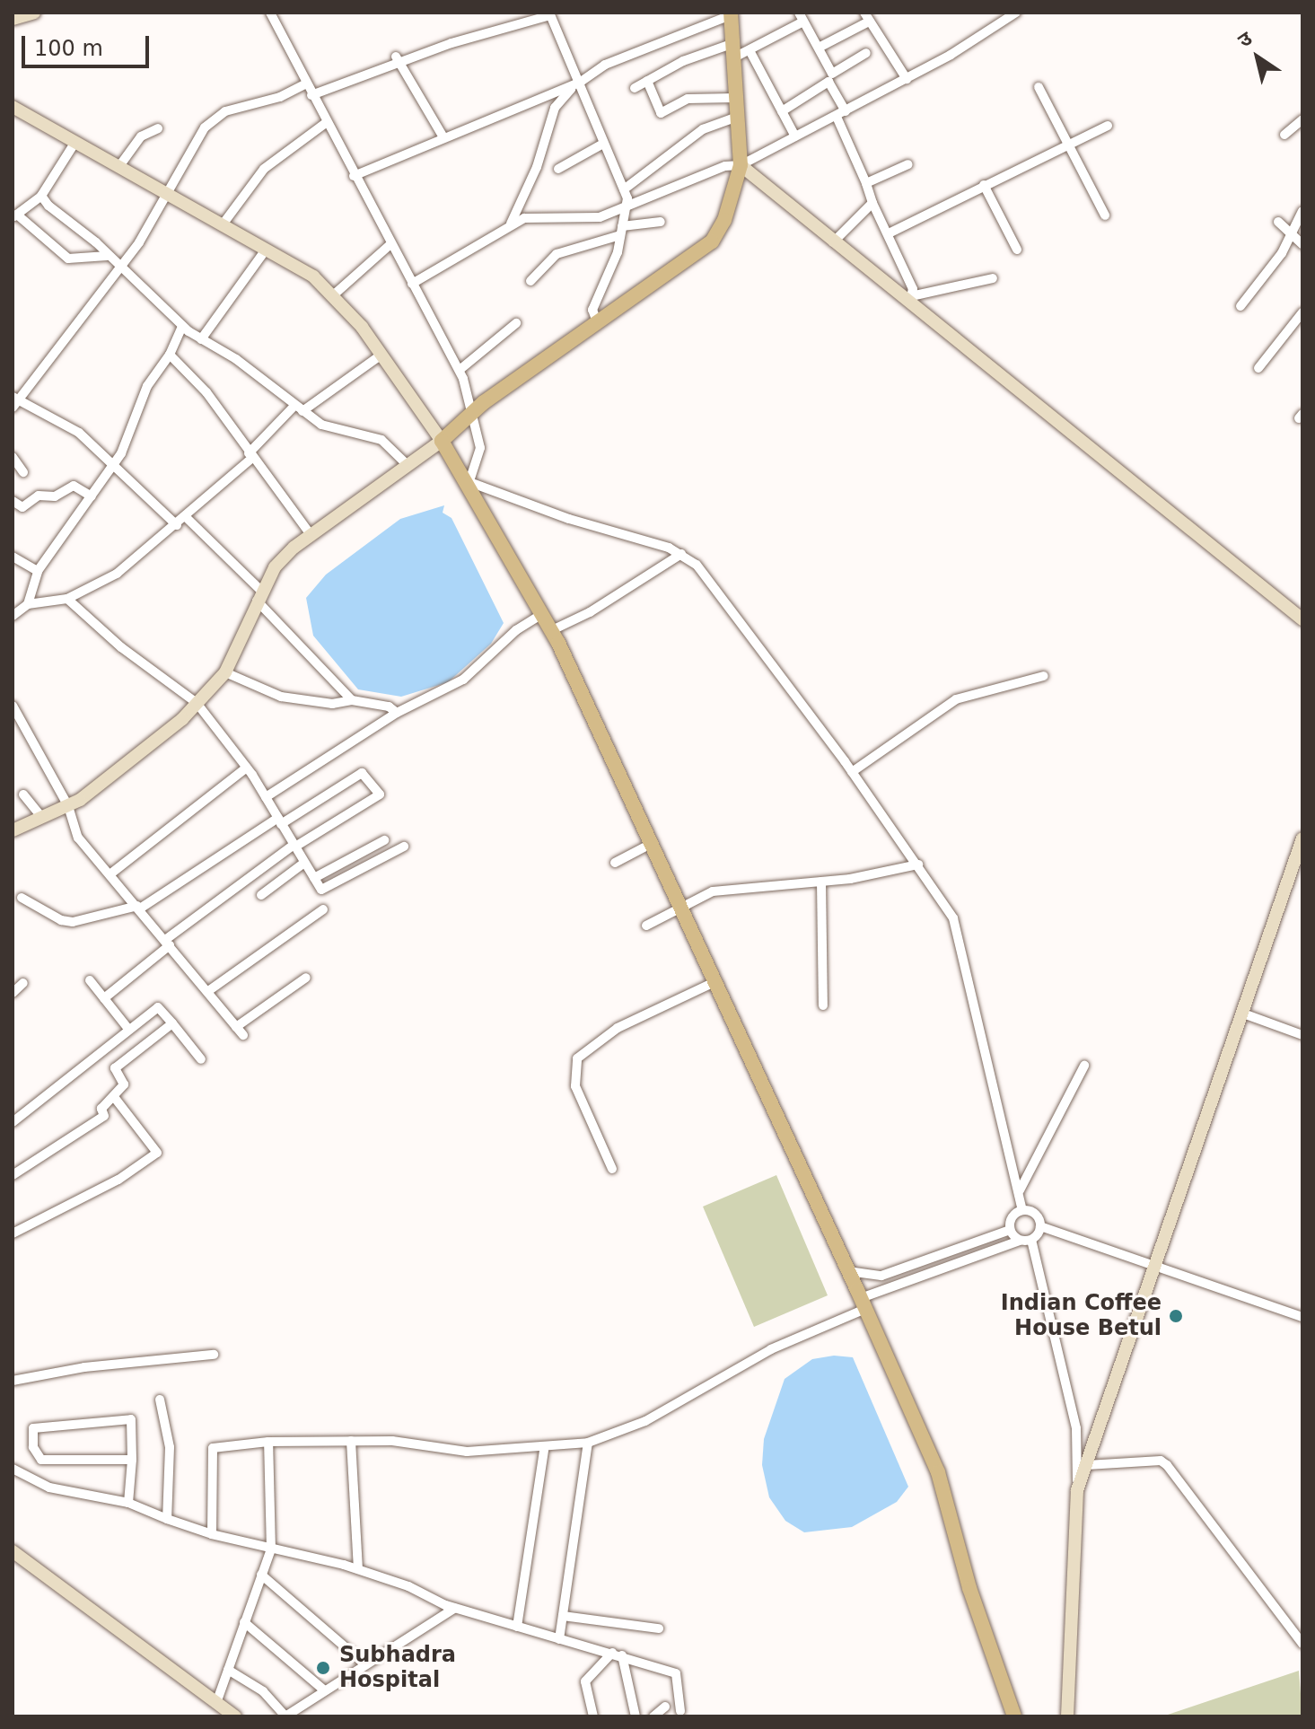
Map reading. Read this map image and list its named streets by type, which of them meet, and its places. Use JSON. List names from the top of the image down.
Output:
{
  "places": ["Indian Coffee House Betul", "Subhadra Hospital"],
  "scale_bar": "100 m",
  "north": "top left"
}
